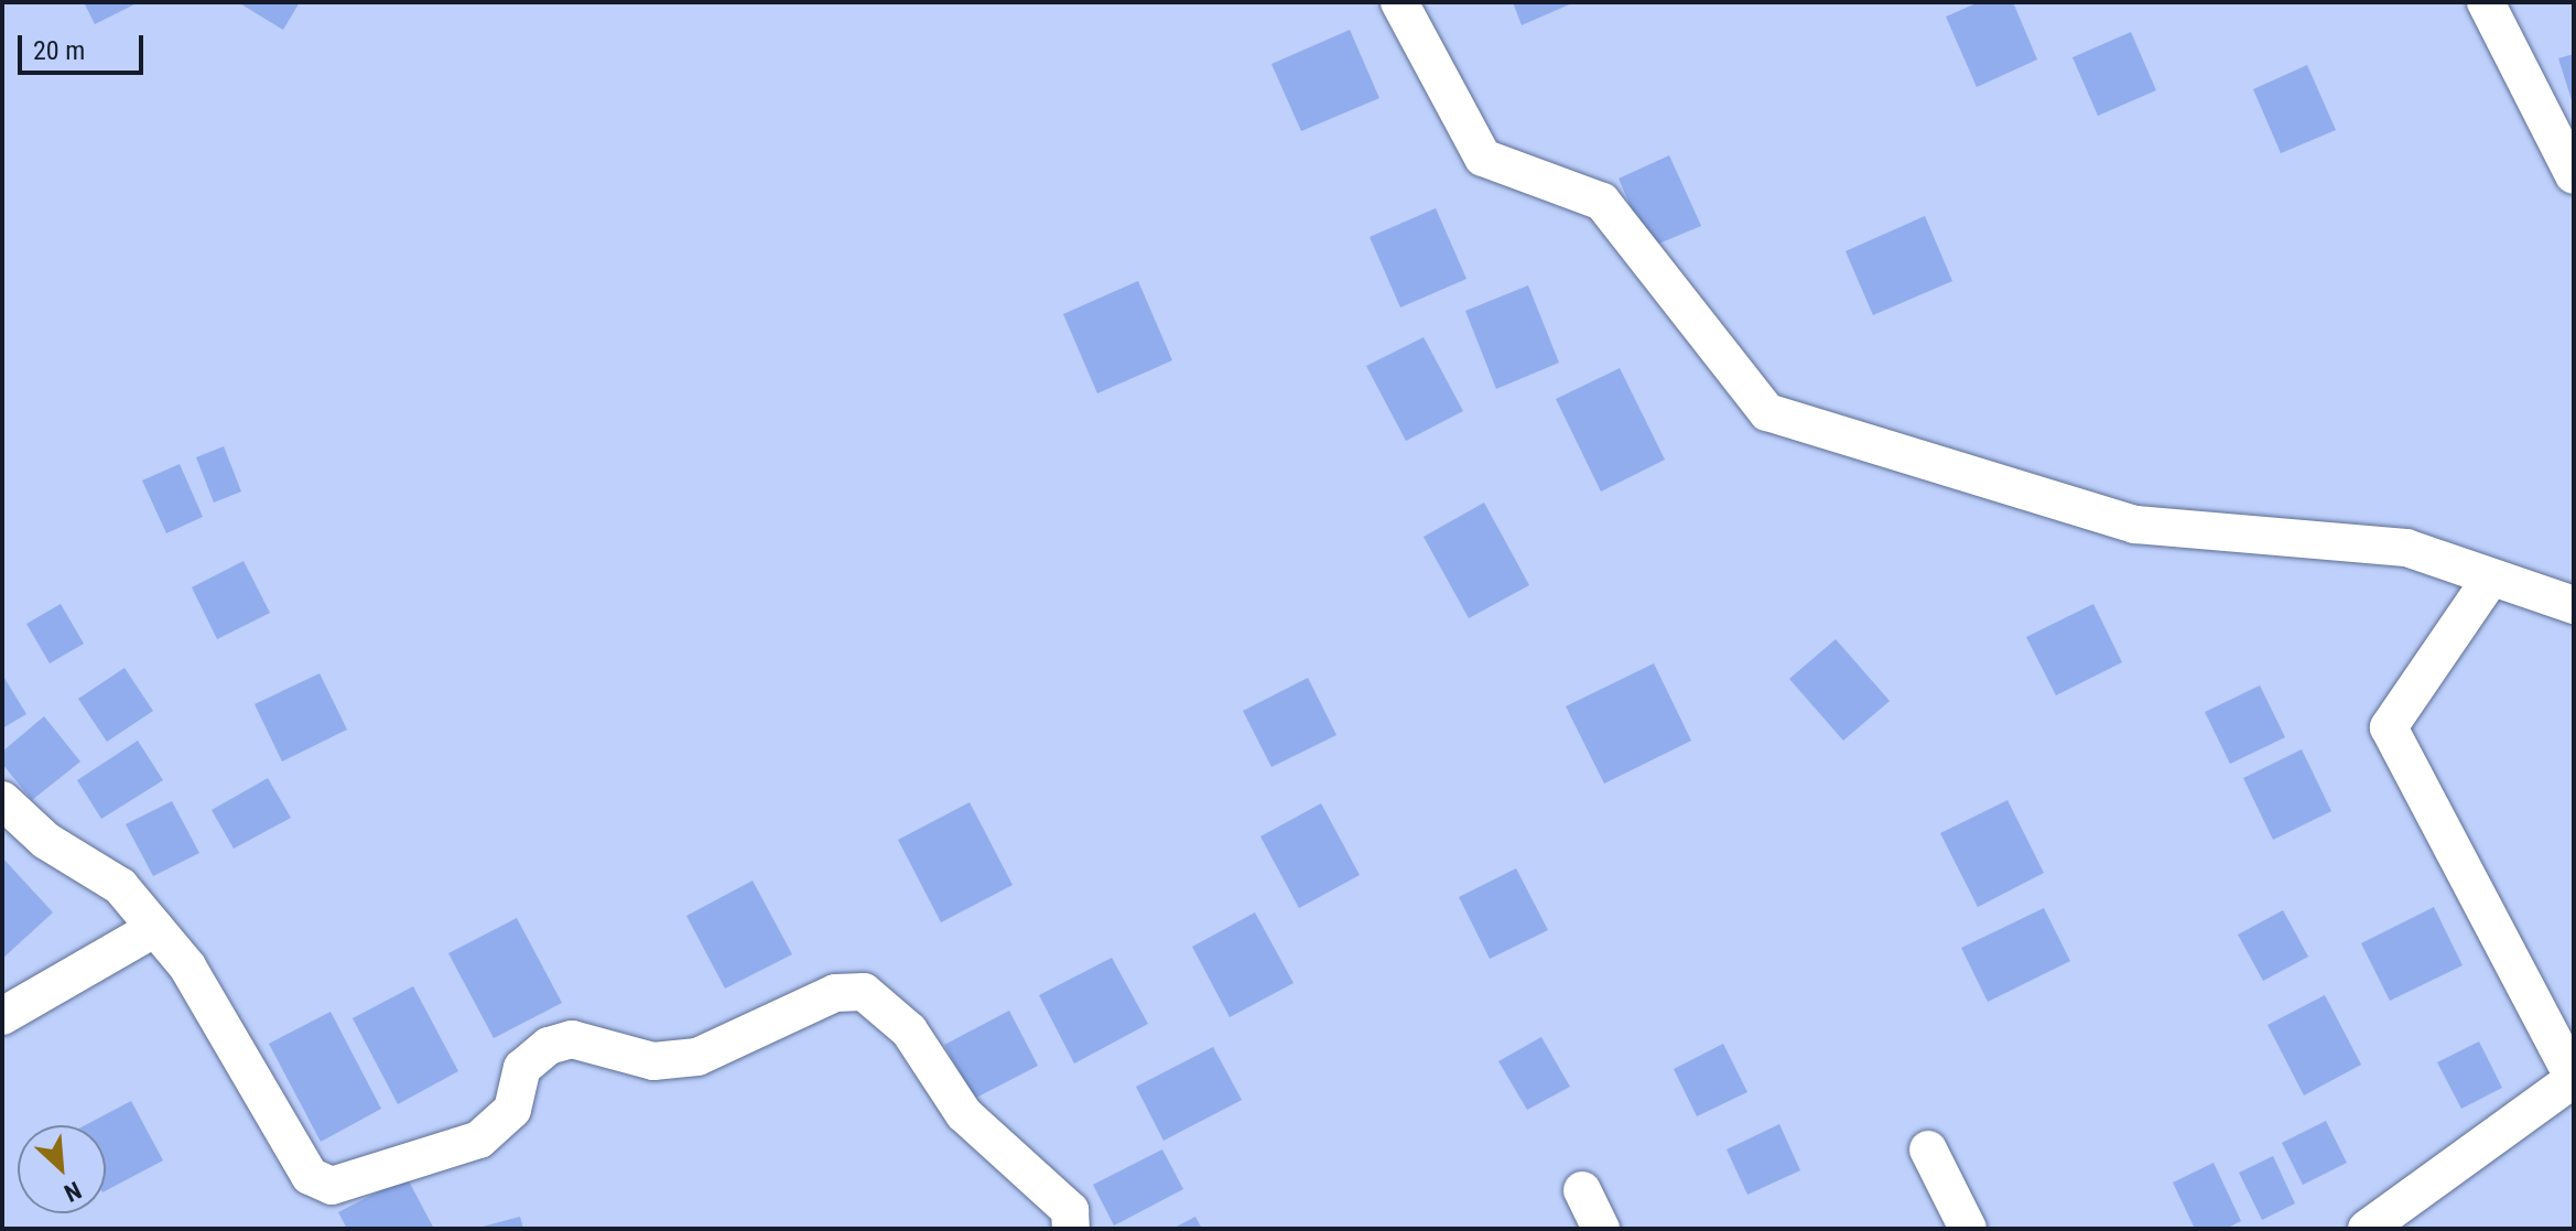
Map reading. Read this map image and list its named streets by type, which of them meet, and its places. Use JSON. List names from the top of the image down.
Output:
{
  "scale_bar": "20 m",
  "north": "bottom right"
}
